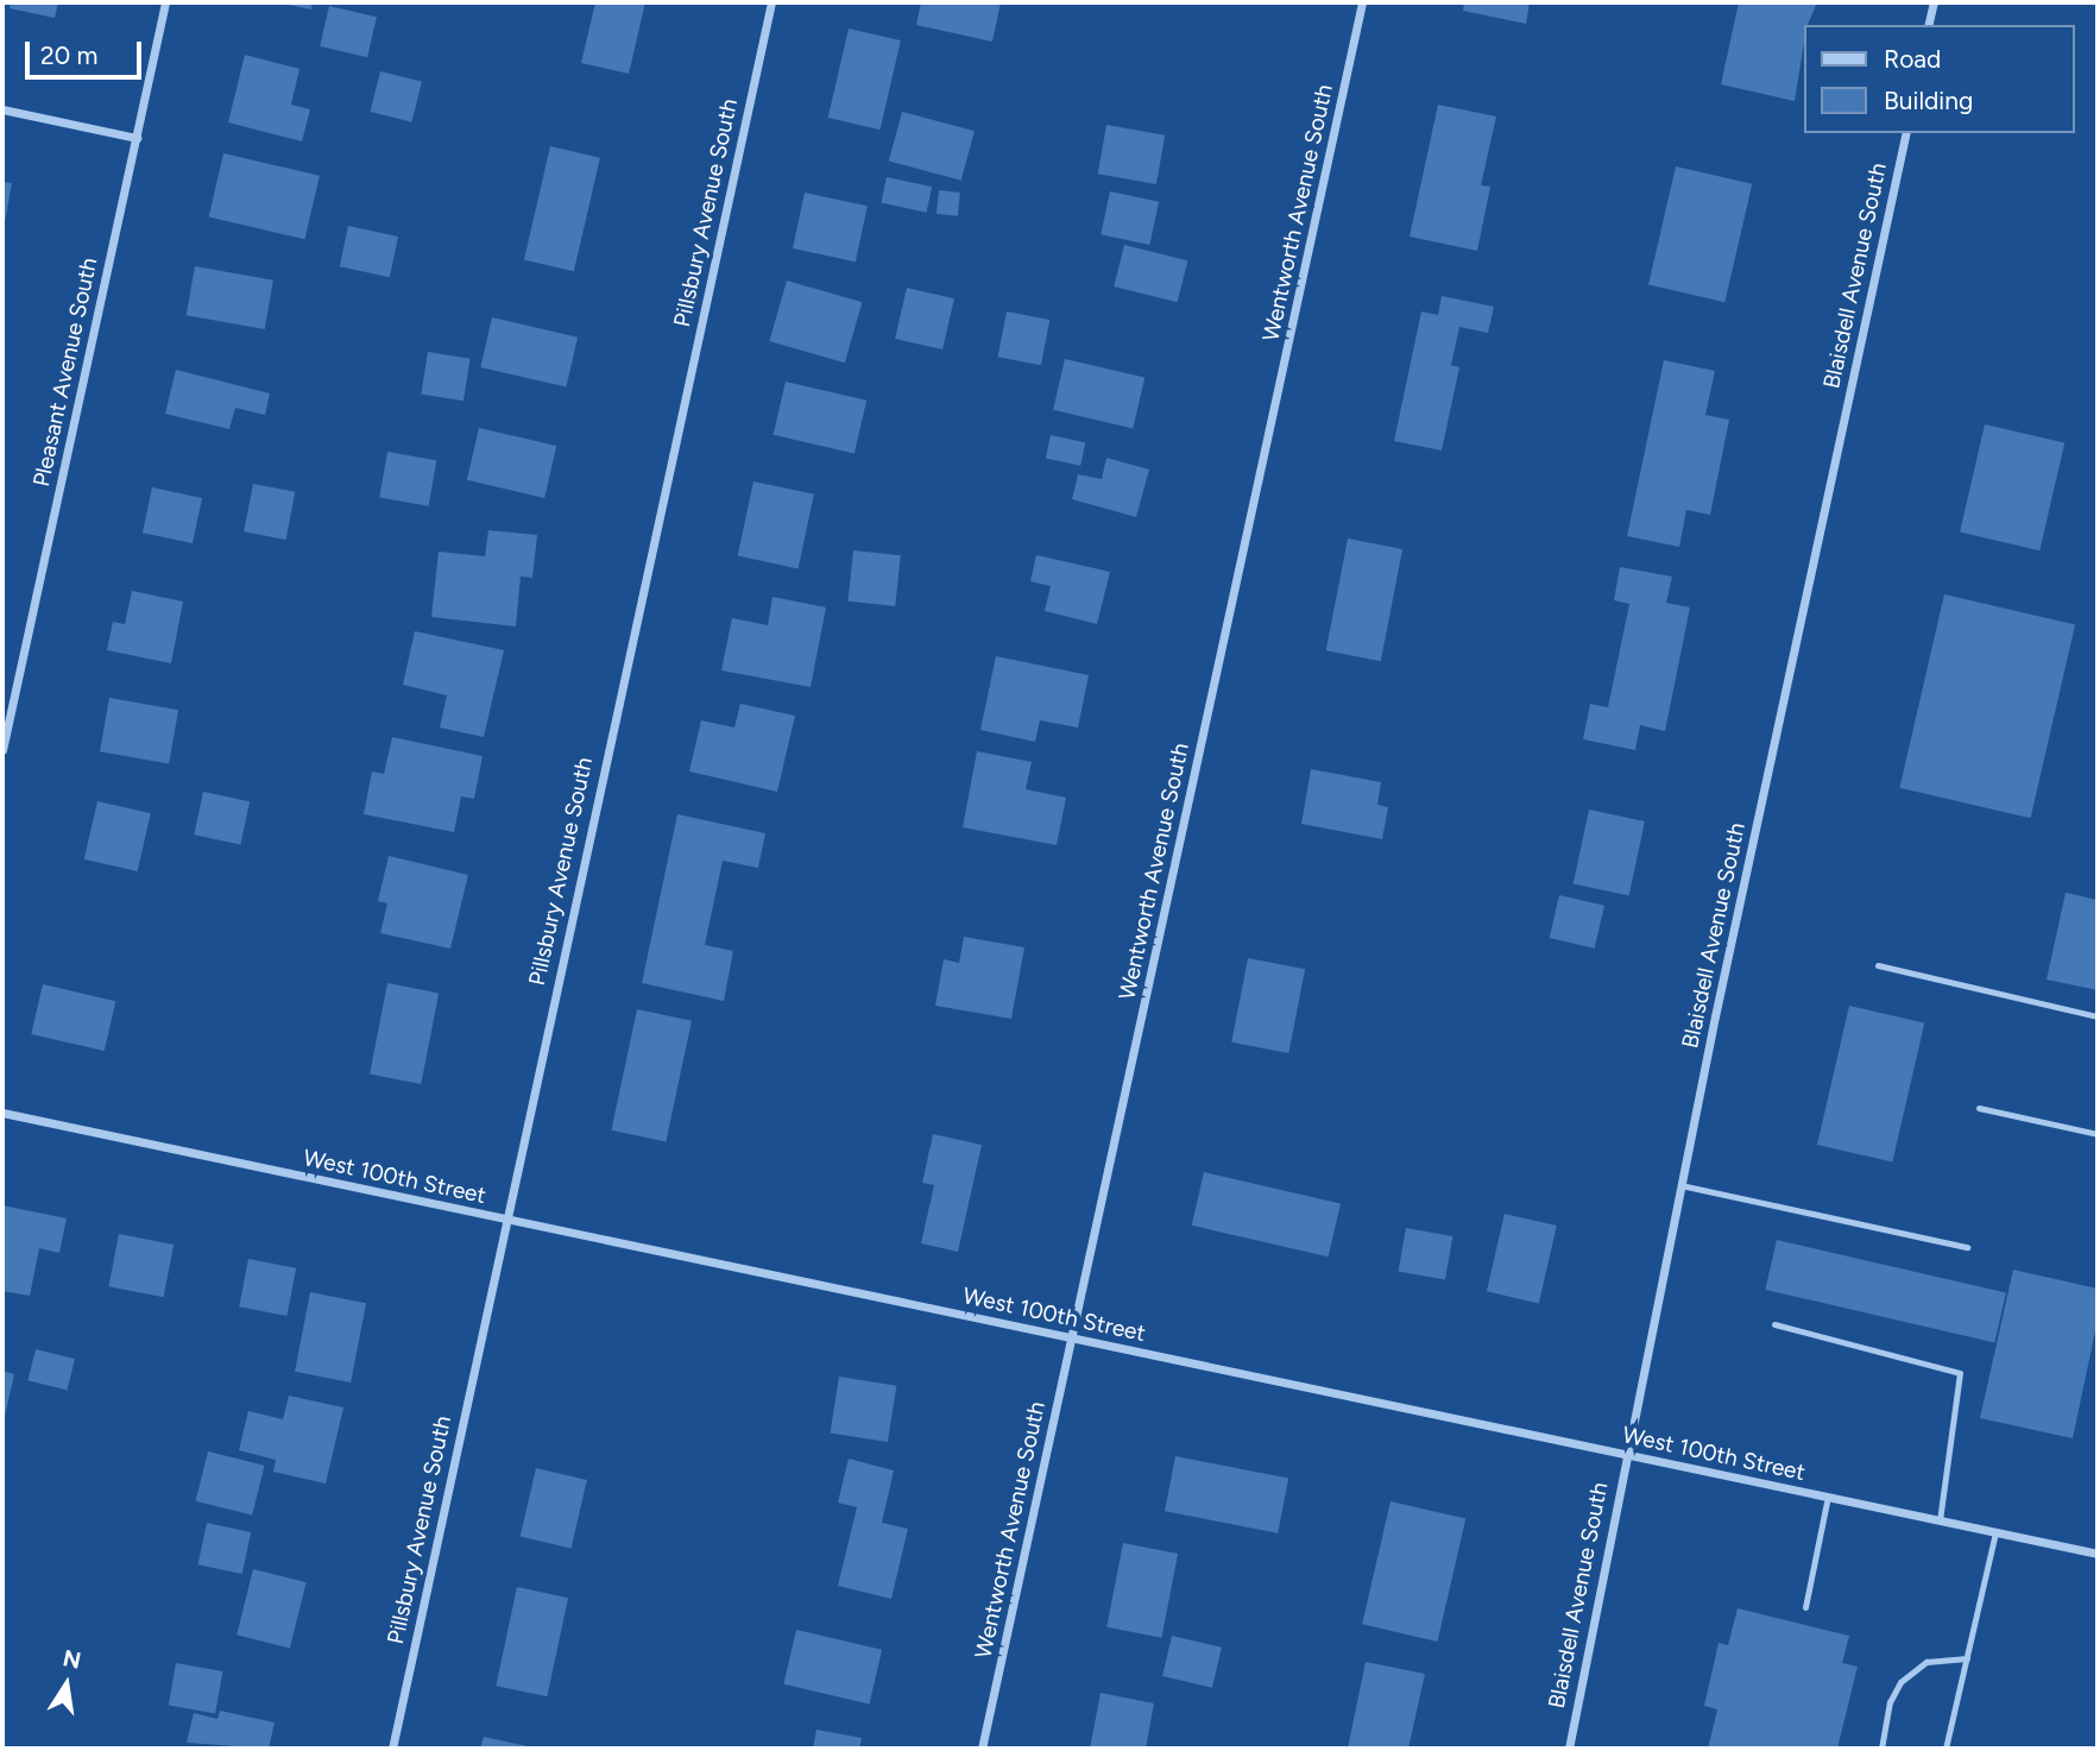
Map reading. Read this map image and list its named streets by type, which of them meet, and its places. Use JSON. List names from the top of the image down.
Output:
{
  "streets": {
    "street": [
      "Pillsbury Avenue South",
      "Wentworth Avenue South",
      "Blaisdell Avenue South",
      "Pleasant Avenue South",
      "West 100th Street"
    ]
  },
  "crossings": [
    ["Pillsbury Avenue South", "West 100th Street"],
    ["Wentworth Avenue South", "West 100th Street"],
    ["Blaisdell Avenue South", "West 100th Street"]
  ],
  "legend": ["Road", "Building"],
  "scale_bar": "20 m",
  "north": "top"
}
